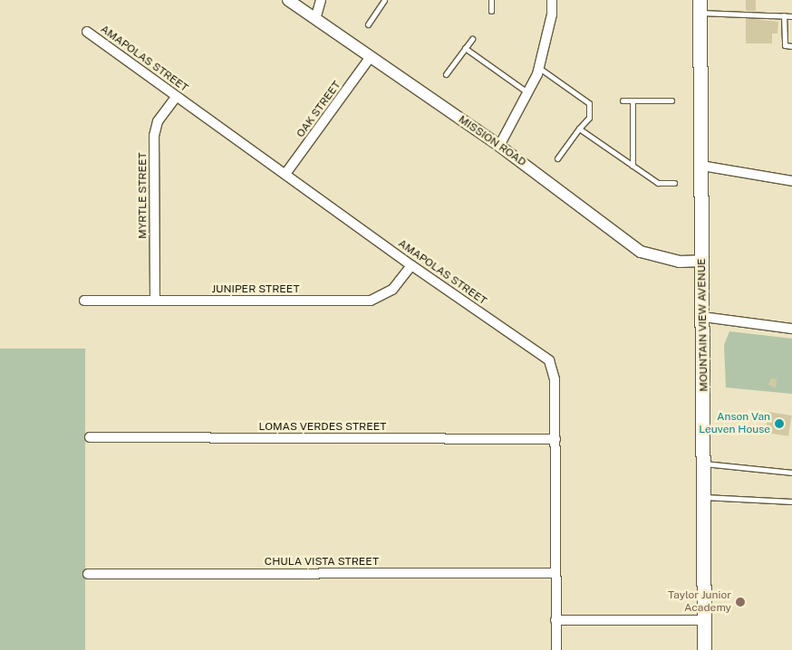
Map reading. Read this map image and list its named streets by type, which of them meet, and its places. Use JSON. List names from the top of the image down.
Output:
{
  "streets": {
    "main road": ["MOUNTAIN VIEW AVENUE"],
    "street": [
      "AMAPOLAS STREET",
      "OAK STREET",
      "MISSION ROAD",
      "MYRTLE STREET",
      "JUNIPER STREET",
      "LOMAS VERDES STREET",
      "CHULA VISTA STREET"
    ]
  },
  "crossings": [
    ["AMAPOLAS STREET", "OAK STREET"],
    ["AMAPOLAS STREET", "MYRTLE STREET"],
    ["AMAPOLAS STREET", "JUNIPER STREET"],
    ["AMAPOLAS STREET", "LOMAS VERDES STREET"],
    ["AMAPOLAS STREET", "CHULA VISTA STREET"],
    ["OAK STREET", "MISSION ROAD"],
    ["MISSION ROAD", "MOUNTAIN VIEW AVENUE"],
    ["MYRTLE STREET", "JUNIPER STREET"]
  ],
  "places": ["Anson Van Leuven House", "Taylor Junior Academy"]
}
